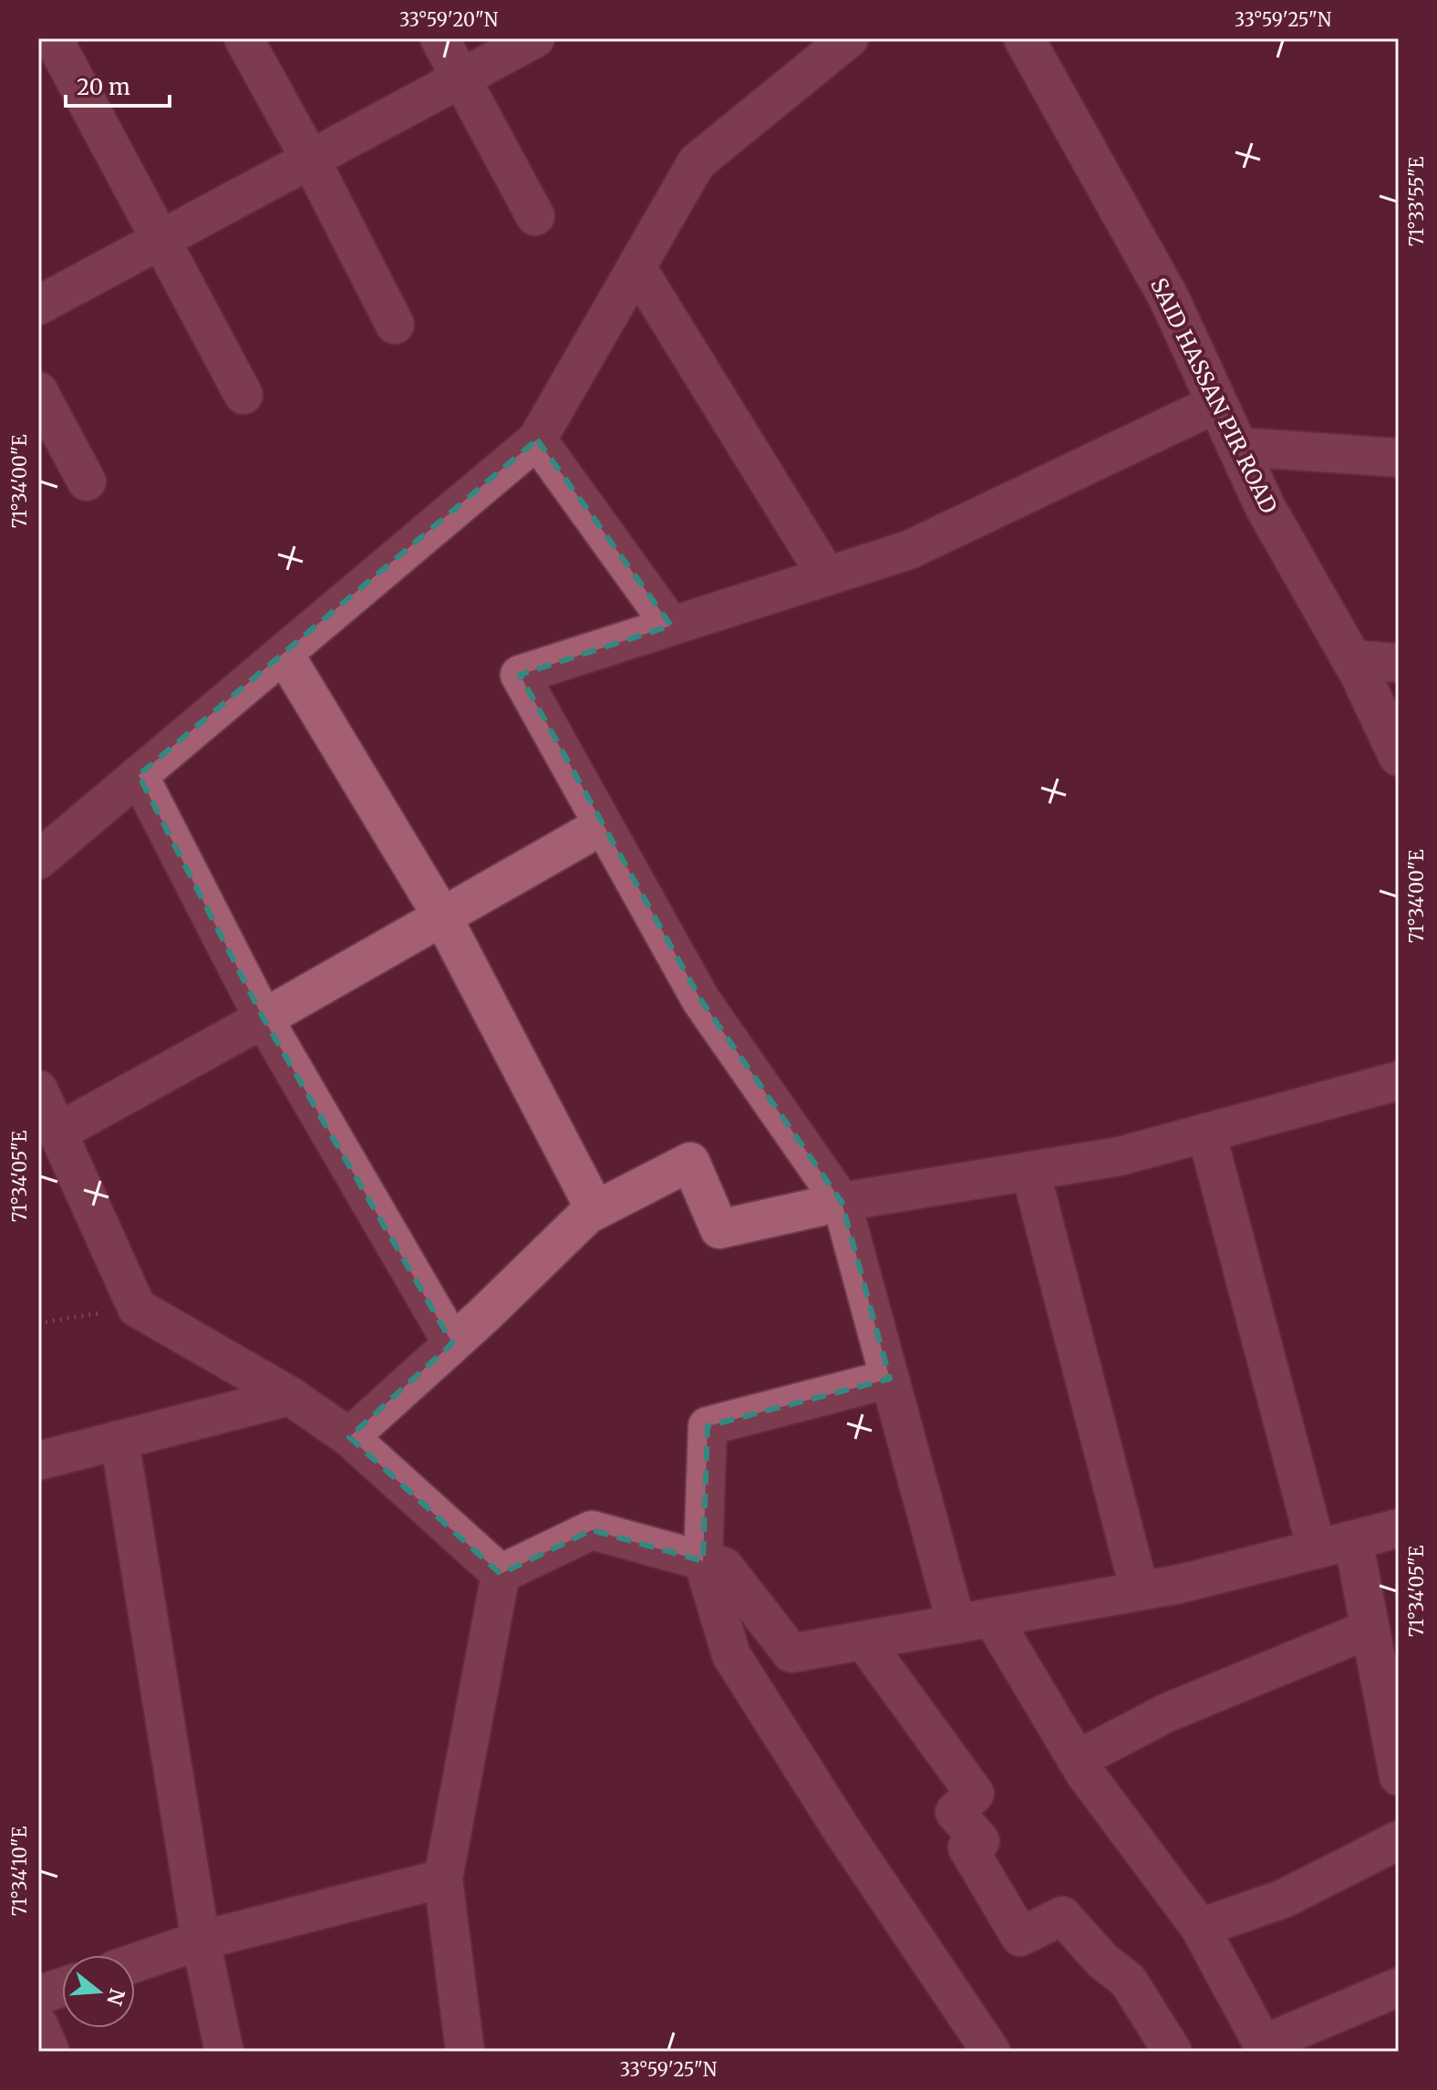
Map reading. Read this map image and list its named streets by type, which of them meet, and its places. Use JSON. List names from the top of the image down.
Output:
{
  "streets": {
    "street": ["SAID HASSAN PIR ROAD"]
  },
  "scale_bar": "20 m",
  "north": "right",
  "coordinates": [
    "33°59'20\"N",
    "33°59'25\"N",
    "71°33'55\"E",
    "71°34'00\"E",
    "71°34'05\"E",
    "71°34'10\"E"
  ]
}
